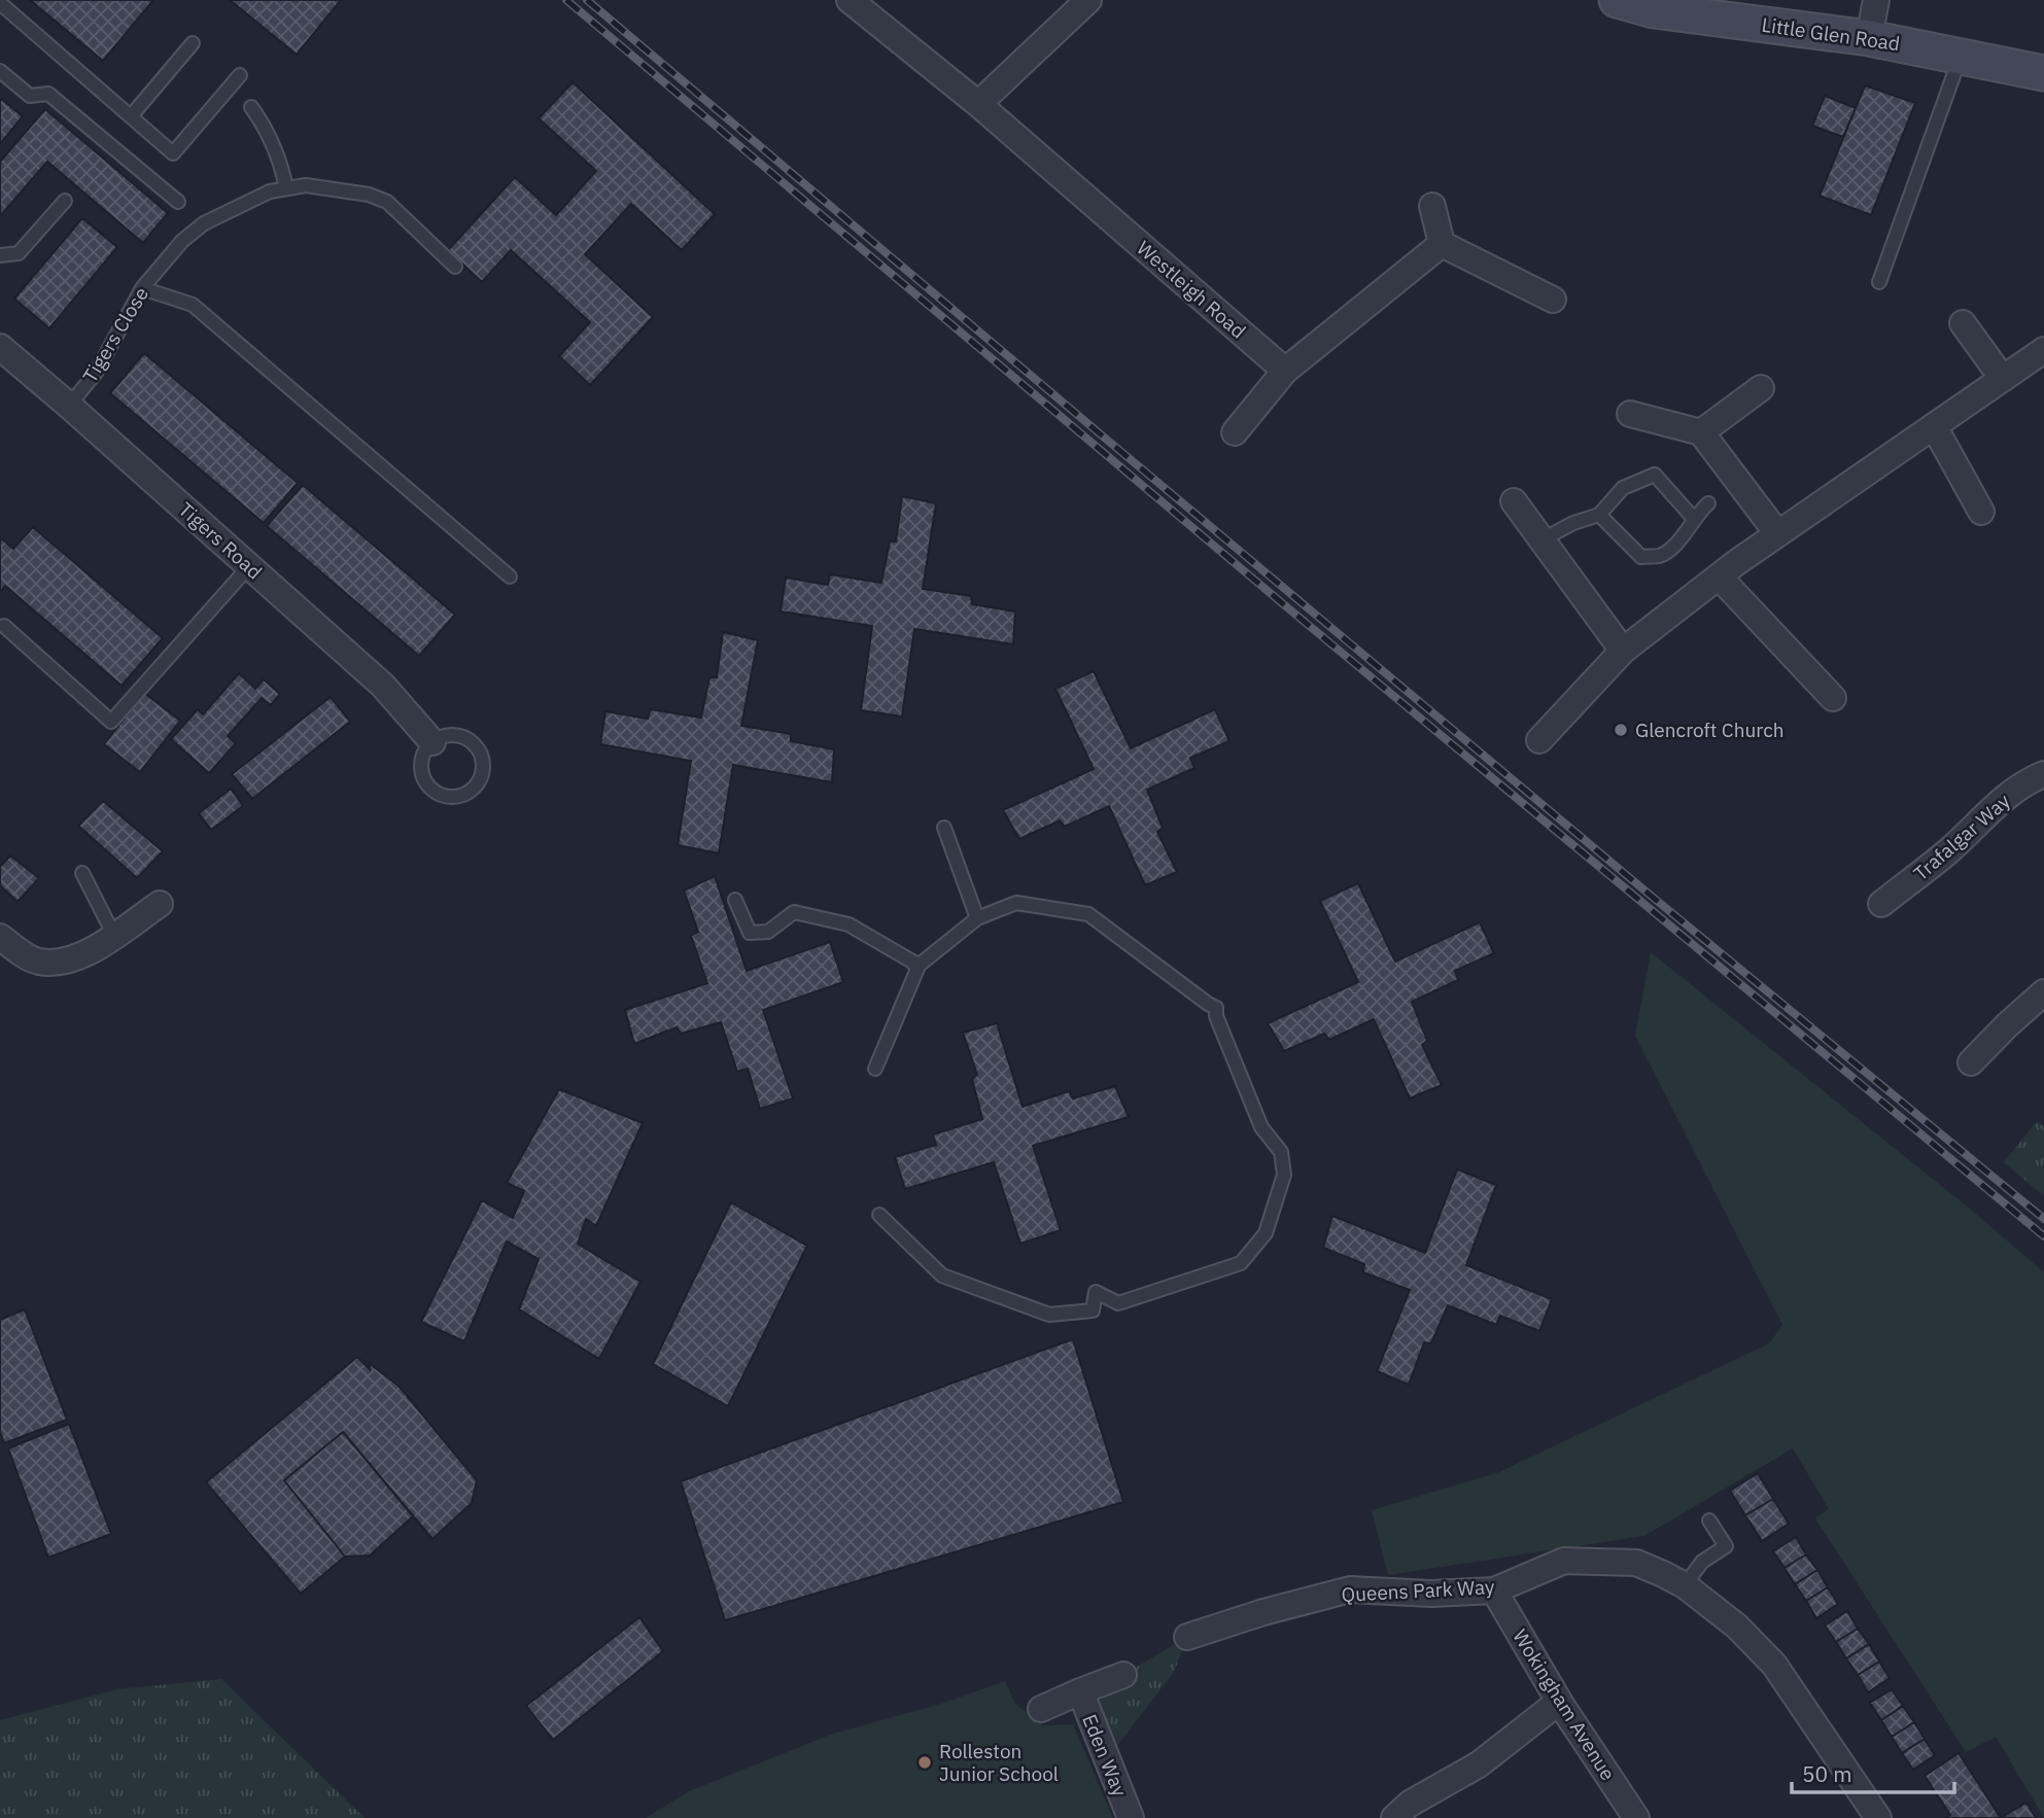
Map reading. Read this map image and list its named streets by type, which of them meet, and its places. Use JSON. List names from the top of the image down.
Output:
{
  "streets": {
    "main road": ["Little Glen Road"],
    "street": [
      "Westleigh Road",
      "Tigers Road",
      "Trafalgar Way",
      "Queens Park Way",
      "Wokingham Avenue",
      "Eden Way"
    ],
    "lane": ["Tigers Close"]
  },
  "crossings": [
    ["Tigers Close", "Tigers Road"],
    ["Queens Park Way", "Wokingham Avenue"]
  ],
  "places": ["Glencroft Church", "Rolleston Junior School"],
  "scale_bar": "50 m"
}
